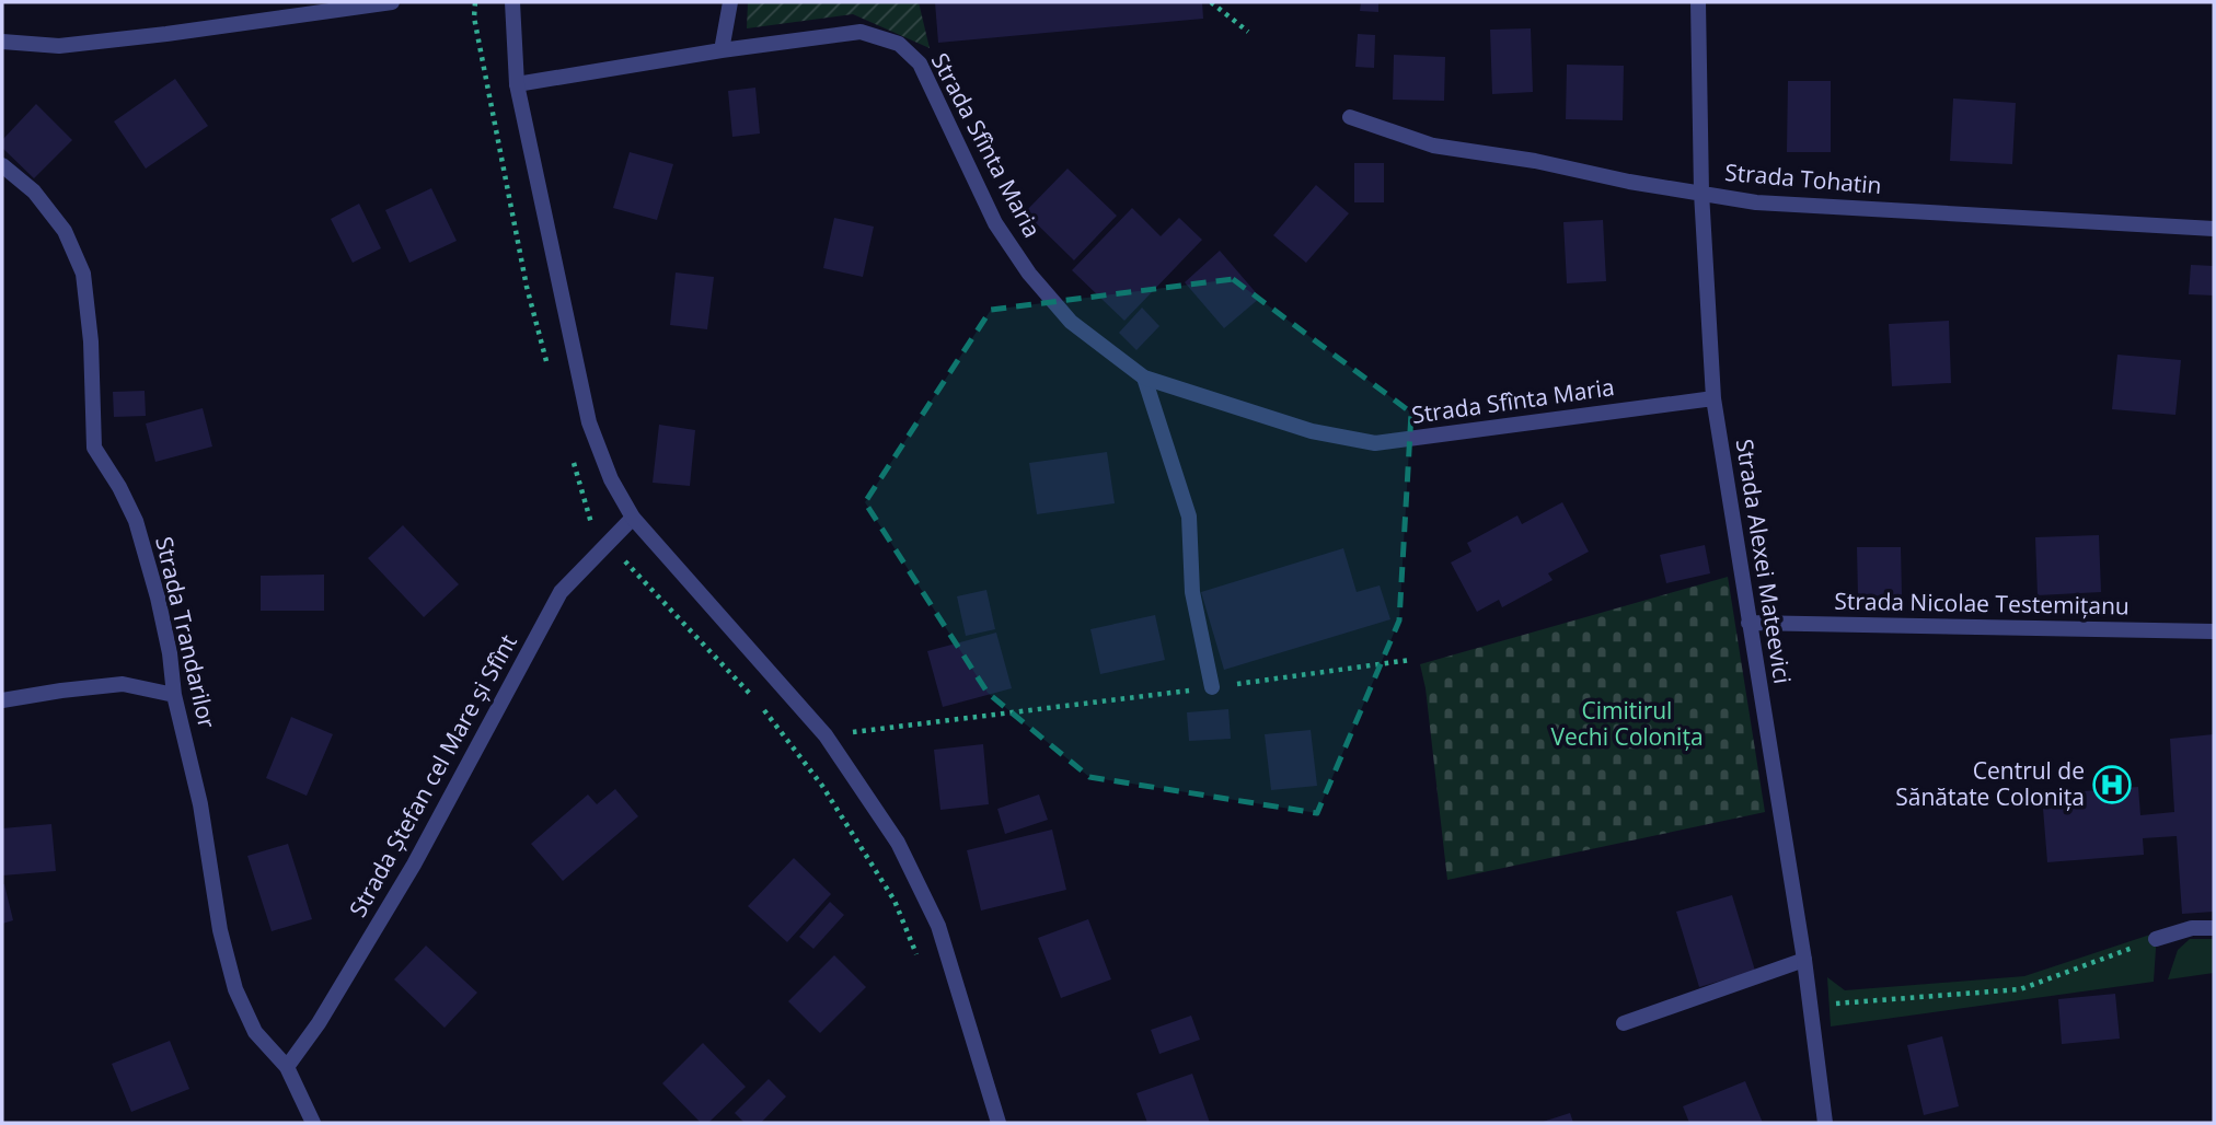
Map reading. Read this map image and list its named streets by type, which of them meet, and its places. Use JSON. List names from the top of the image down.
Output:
{
  "streets": {
    "street": [
      "Strada Sfînta Maria",
      "Strada Tohatin",
      "Strada Alexei Mateevici",
      "Strada Nicolae Testemițanu",
      "Strada Trandarilor",
      "Strada Ștefan cel Mare și Sfînt"
    ]
  },
  "crossings": [
    ["Strada Sfînta Maria", "Strada Alexei Mateevici"],
    ["Strada Tohatin", "Strada Alexei Mateevici"],
    ["Strada Alexei Mateevici", "Strada Nicolae Testemițanu"],
    ["Strada Trandarilor", "Strada Ștefan cel Mare și Sfînt"]
  ],
  "parks": ["Cimitirul Vechi Colonița"],
  "places": {
    "hospital": ["Centrul de Sănătate Colonița"]
  }
}
